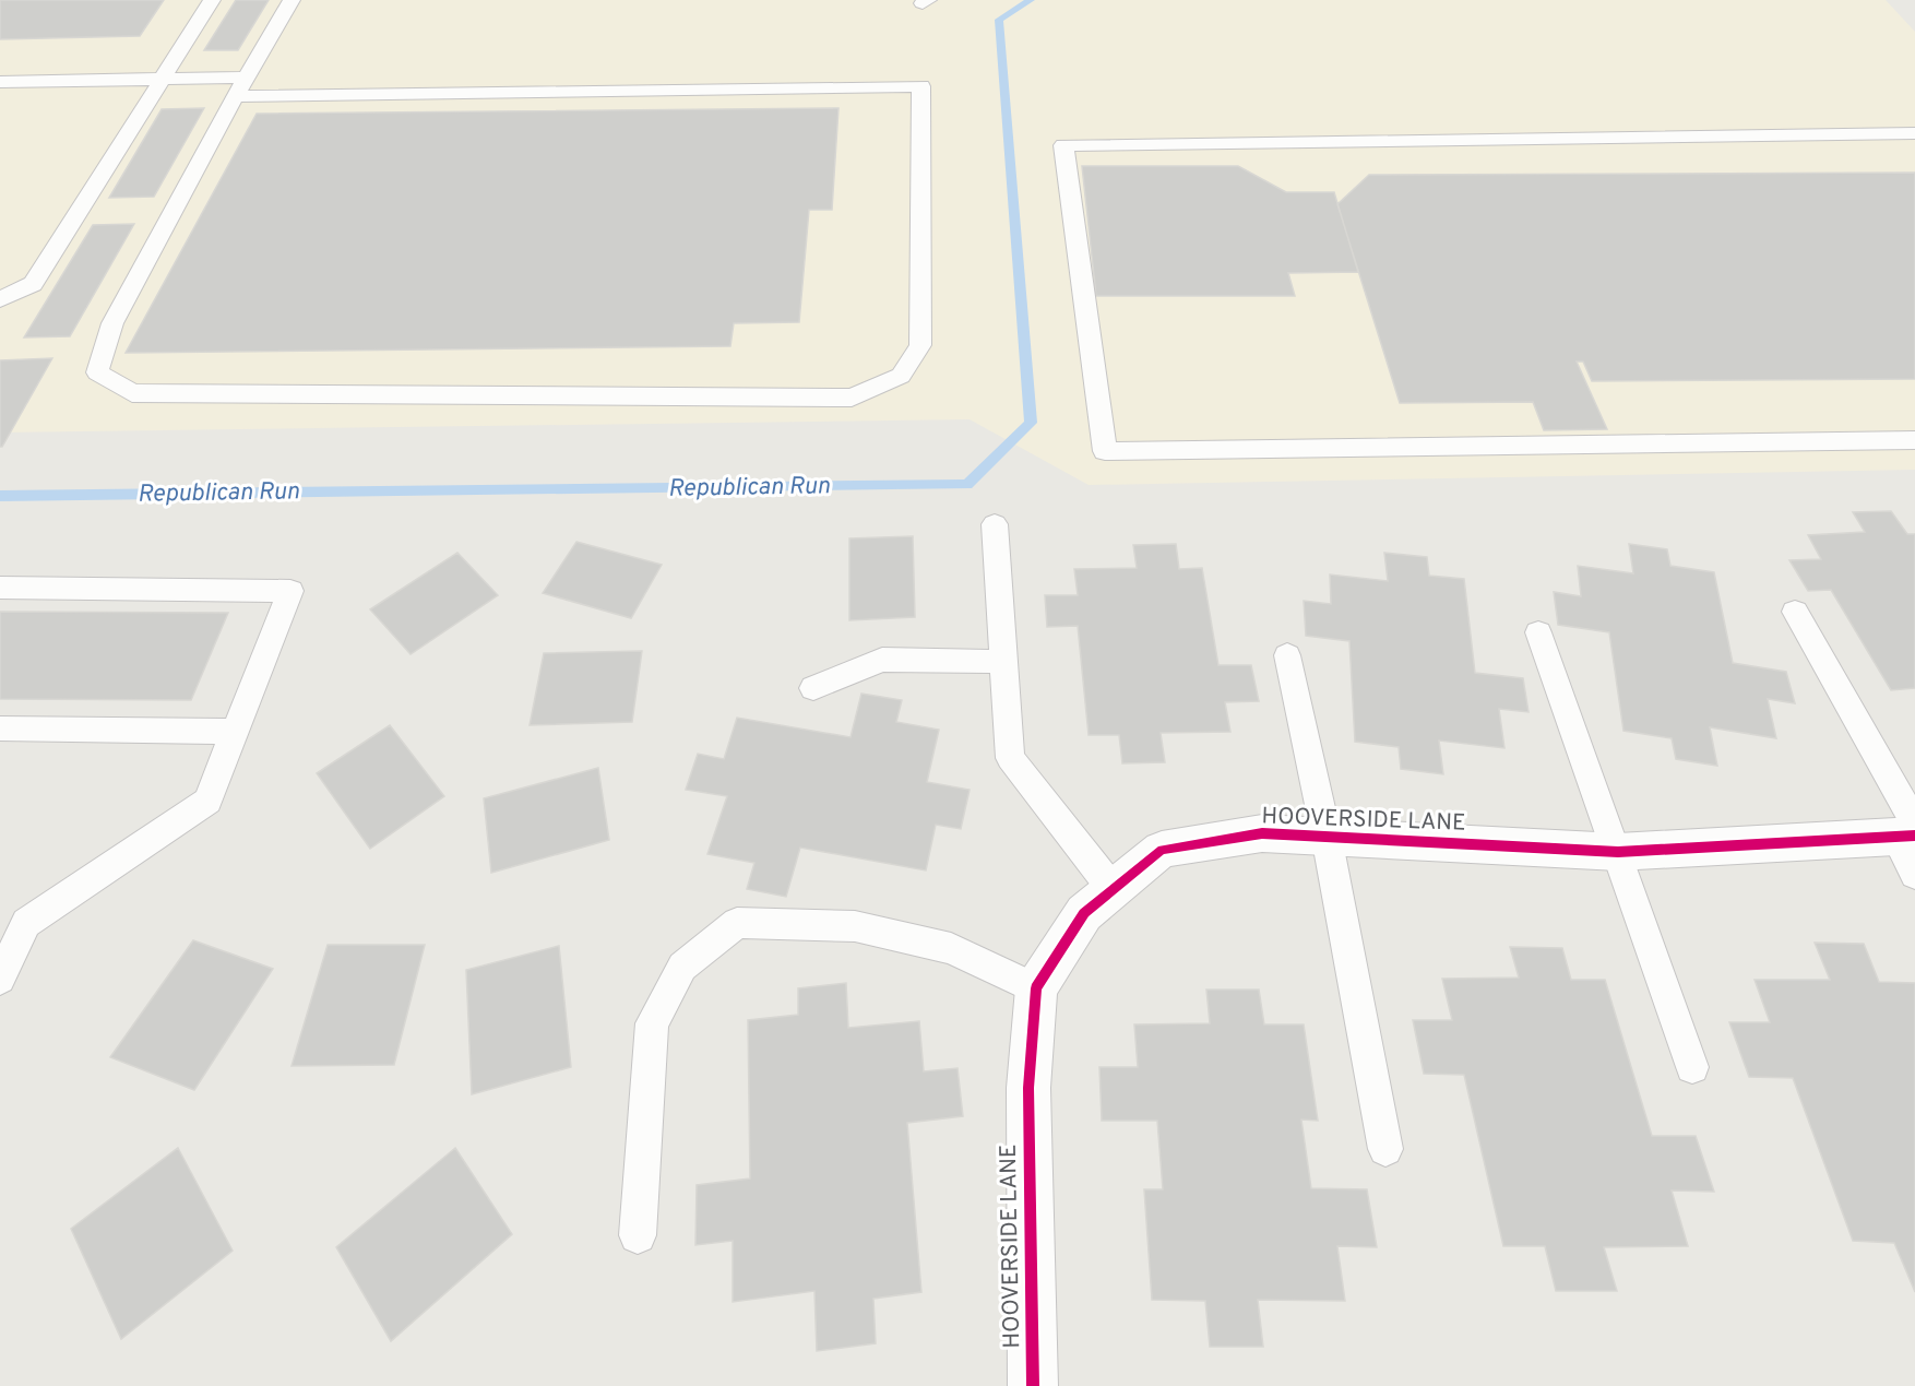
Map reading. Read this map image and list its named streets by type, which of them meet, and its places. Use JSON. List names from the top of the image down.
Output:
{
  "streets": {
    "street": ["HOOVERSIDE LANE"]
  },
  "water": ["Republican Run"]
}
